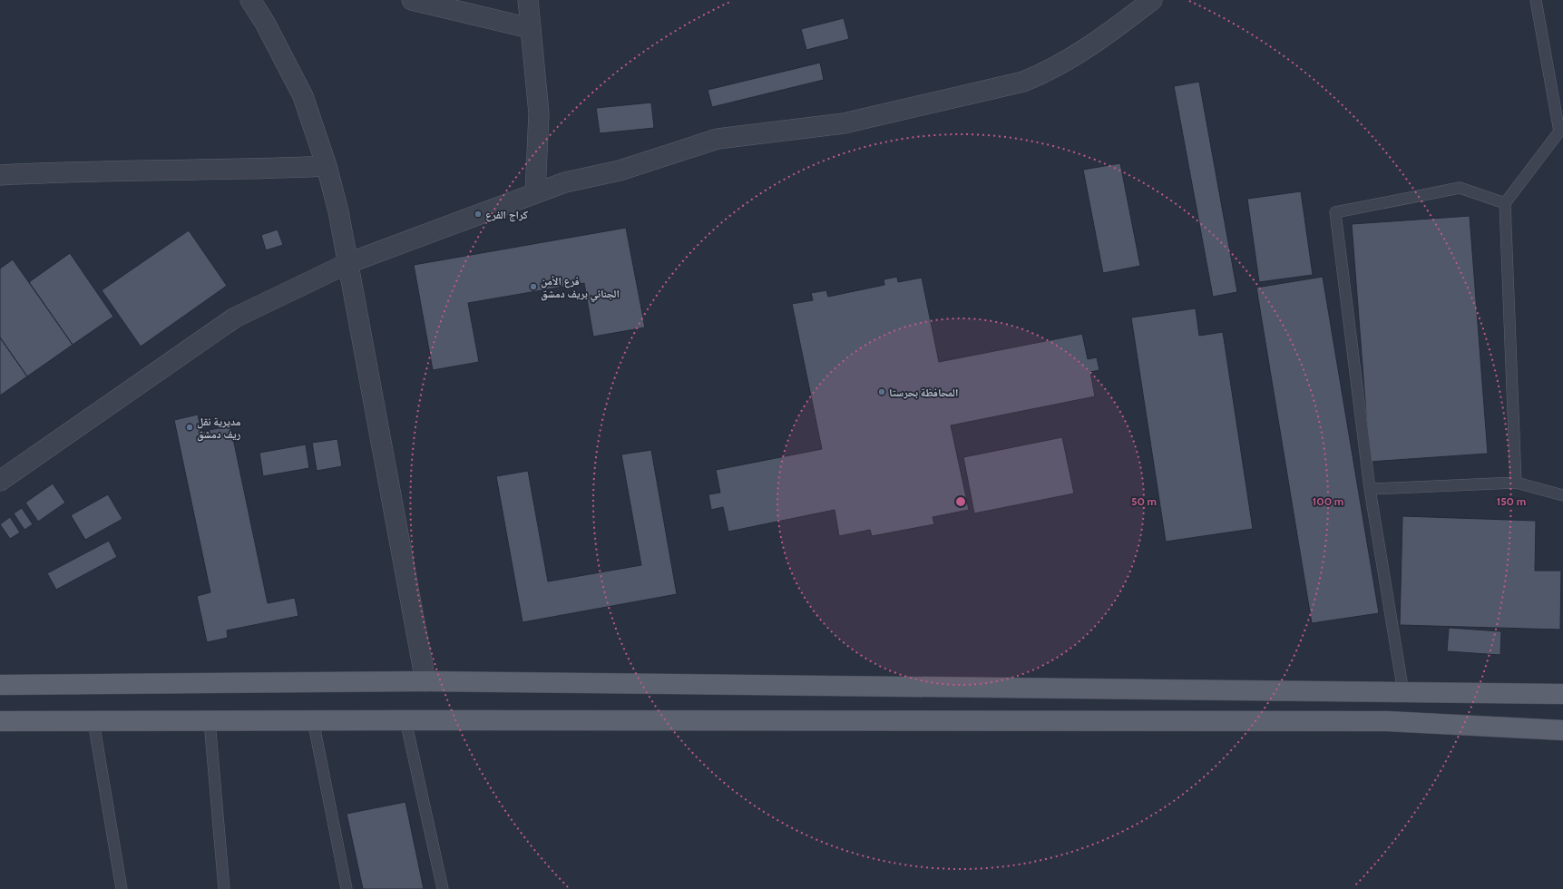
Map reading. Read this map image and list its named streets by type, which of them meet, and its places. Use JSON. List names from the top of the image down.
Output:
{
  "places": [
    "كراج الفرع",
    "فرع الأمن الجنائي بريف دمشق",
    "المحافظة بحرستا",
    "مديرية نقل ريف دمشق"
  ],
  "rings": ["50 m", "100 m", "150 m"]
}
